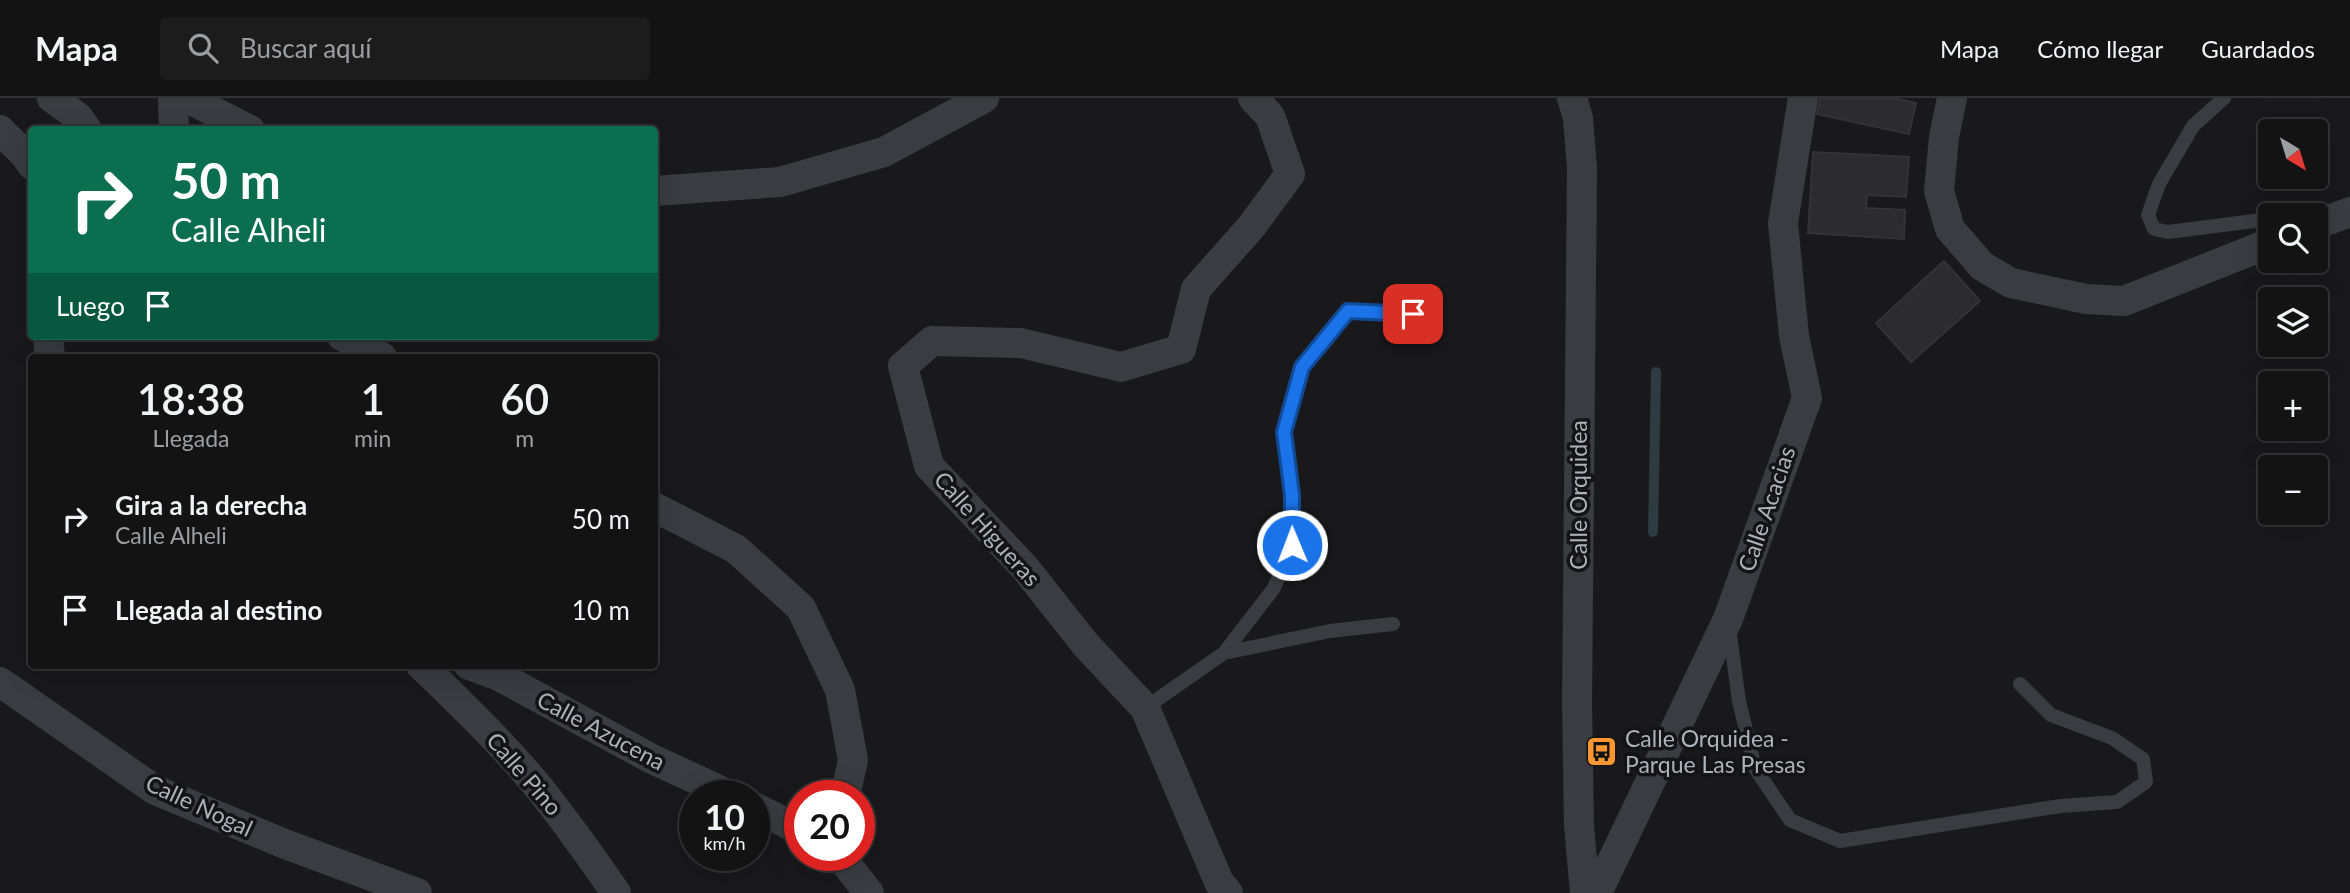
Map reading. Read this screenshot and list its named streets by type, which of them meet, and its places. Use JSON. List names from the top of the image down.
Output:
{
  "streets": {
    "street": [
      "Calle Orquidea",
      "Calle Acacias",
      "Calle Higueras",
      "Calle Azucena",
      "Calle Pino",
      "Calle Nogal"
    ]
  },
  "places": {
    "bus stop": ["Calle Orquidea - Parque Las Presas"]
  },
  "north": "bottom right",
  "page": {
    "header": "Mapa",
    "search": "Buscar aquí",
    "nav": ["Mapa", "Cómo llegar", "Guardados"],
    "map_buttons": ["+", "−"],
    "turn": ["50 m", "Calle Alheli"],
    "then": "Luego",
    "eta": [
      "18:38",
      "Llegada",
      "1",
      "min",
      "60",
      "m"
    ],
    "list": [
      {
        "name": "Gira a la derecha",
        "note": "Calle Alheli",
        "value": "50 m"
      },
      {
        "name": "Llegada al destino",
        "value": "10 m"
      }
    ],
    "speed": "10 km/h",
    "limit": "20"
  }
}
